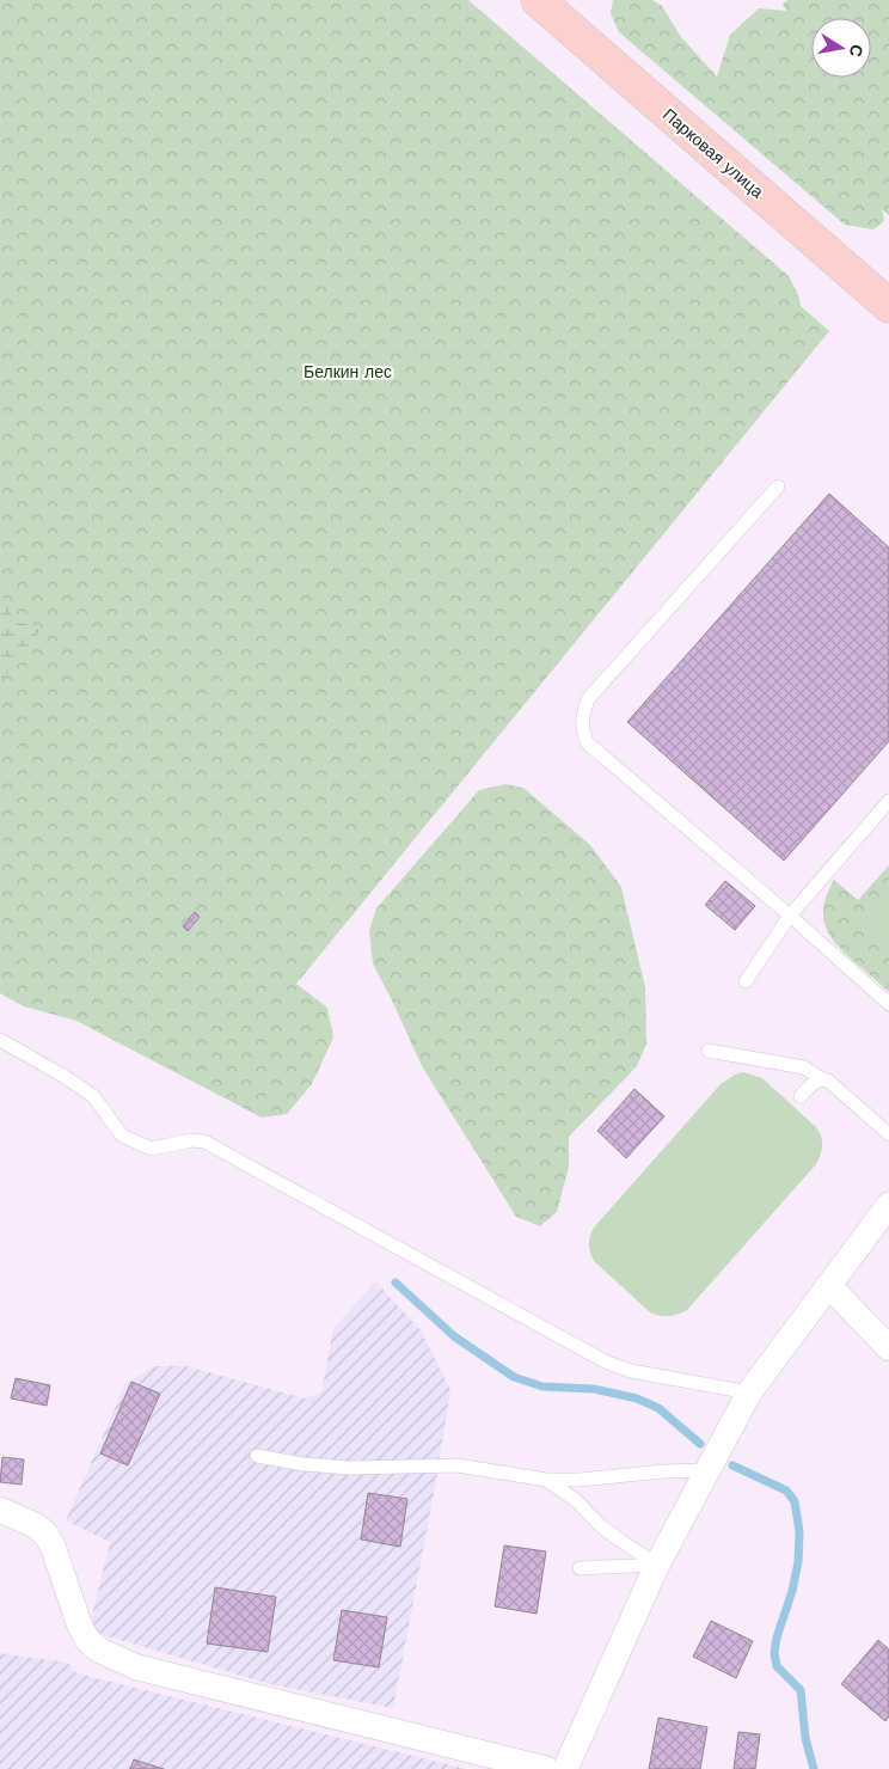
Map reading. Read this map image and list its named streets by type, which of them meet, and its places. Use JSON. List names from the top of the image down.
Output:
{
  "streets": {
    "main road": ["Парковая улица"]
  },
  "parks": ["Белкин лес"],
  "north": "right"
}
